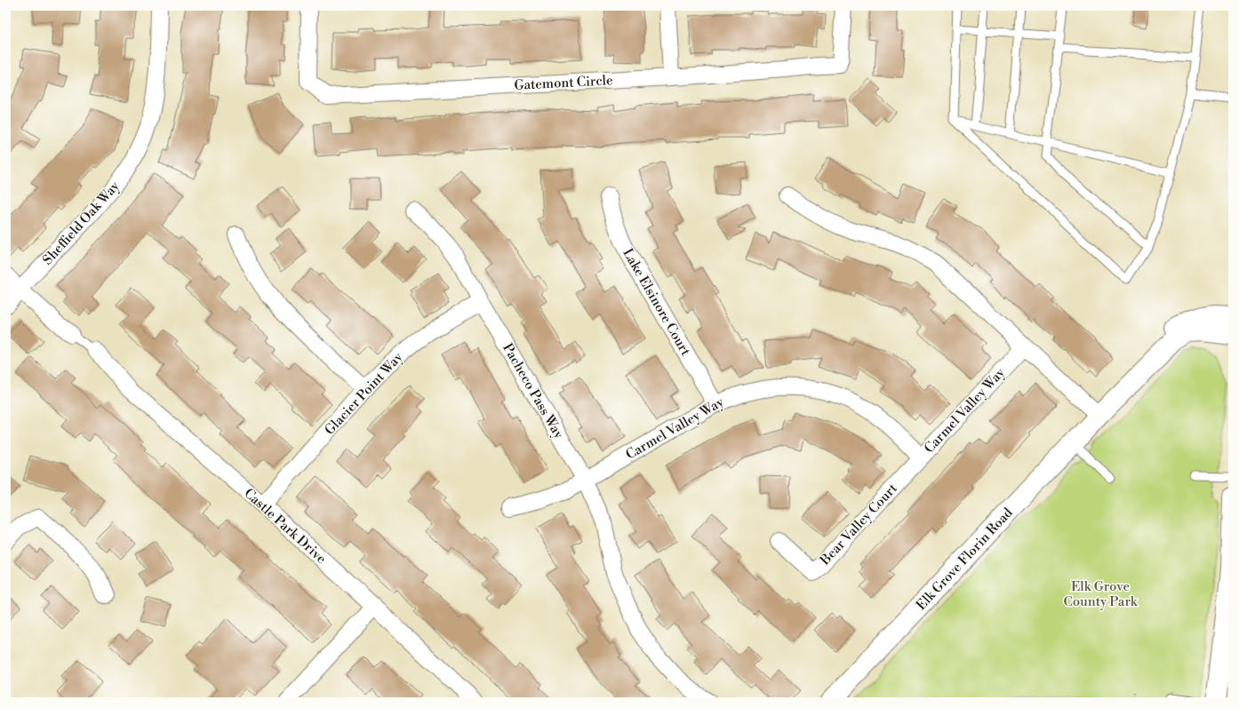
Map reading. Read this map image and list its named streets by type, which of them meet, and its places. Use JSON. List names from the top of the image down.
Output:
{
  "streets": {
    "main road": ["Elk Grove Florin Road"],
    "street": [
      "Gatemont Circle",
      "Sheffield Oak Way",
      "Lake Elsinore Court",
      "Pacheco Pass Way",
      "Glacier Point Way",
      "Carmel Valley Way",
      "Bear Valley Court",
      "Castle Park Drive"
    ]
  },
  "crossings": [
    ["Lake Elsinore Court", "Carmel Valley Way"],
    ["Pacheco Pass Way", "Glacier Point Way"],
    ["Pacheco Pass Way", "Carmel Valley Way"],
    ["Glacier Point Way", "Castle Park Drive"],
    ["Carmel Valley Way", "Bear Valley Court"]
  ],
  "parks": ["Elk Grove County Park"]
}
